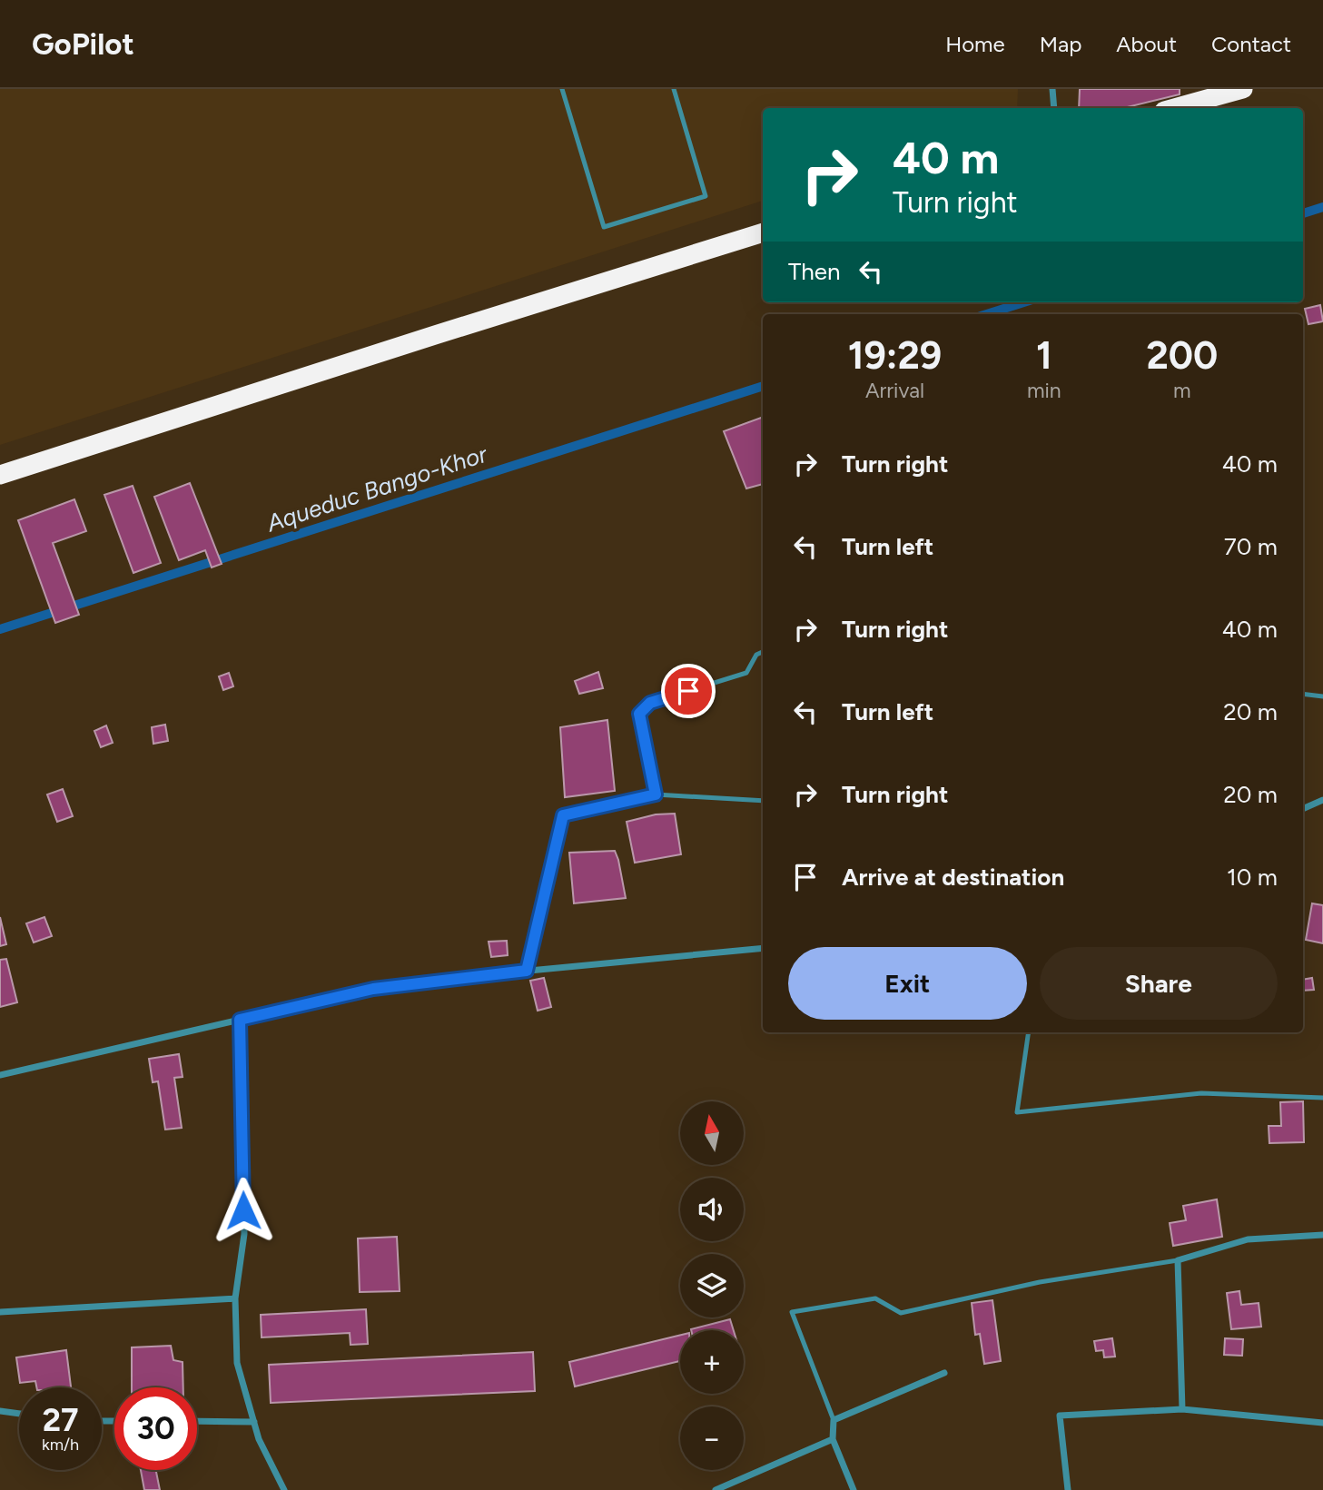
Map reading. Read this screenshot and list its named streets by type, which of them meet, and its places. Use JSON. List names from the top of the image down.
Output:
{
  "water": ["Aqueduc Bango-Khor"],
  "north": "top",
  "page": {
    "header": "GoPilot",
    "nav": [
      "Home",
      "Map",
      "About",
      "Contact"
    ],
    "turn": ["40 m", "Turn right"],
    "then": "Then",
    "eta": [
      "19:29",
      "Arrival",
      "1",
      "min",
      "200",
      "m"
    ],
    "list": [
      {
        "name": "Turn right",
        "value": "40 m"
      },
      {
        "name": "Turn left",
        "value": "70 m"
      },
      {
        "name": "Turn right",
        "value": "40 m"
      },
      {
        "name": "Turn left",
        "value": "20 m"
      },
      {
        "name": "Turn right",
        "value": "20 m"
      },
      {
        "name": "Arrive at destination",
        "value": "10 m"
      }
    ],
    "buttons": ["Exit", "Share"],
    "map_buttons": ["+", "−"],
    "speed": "27 km/h",
    "limit": "30"
  }
}
